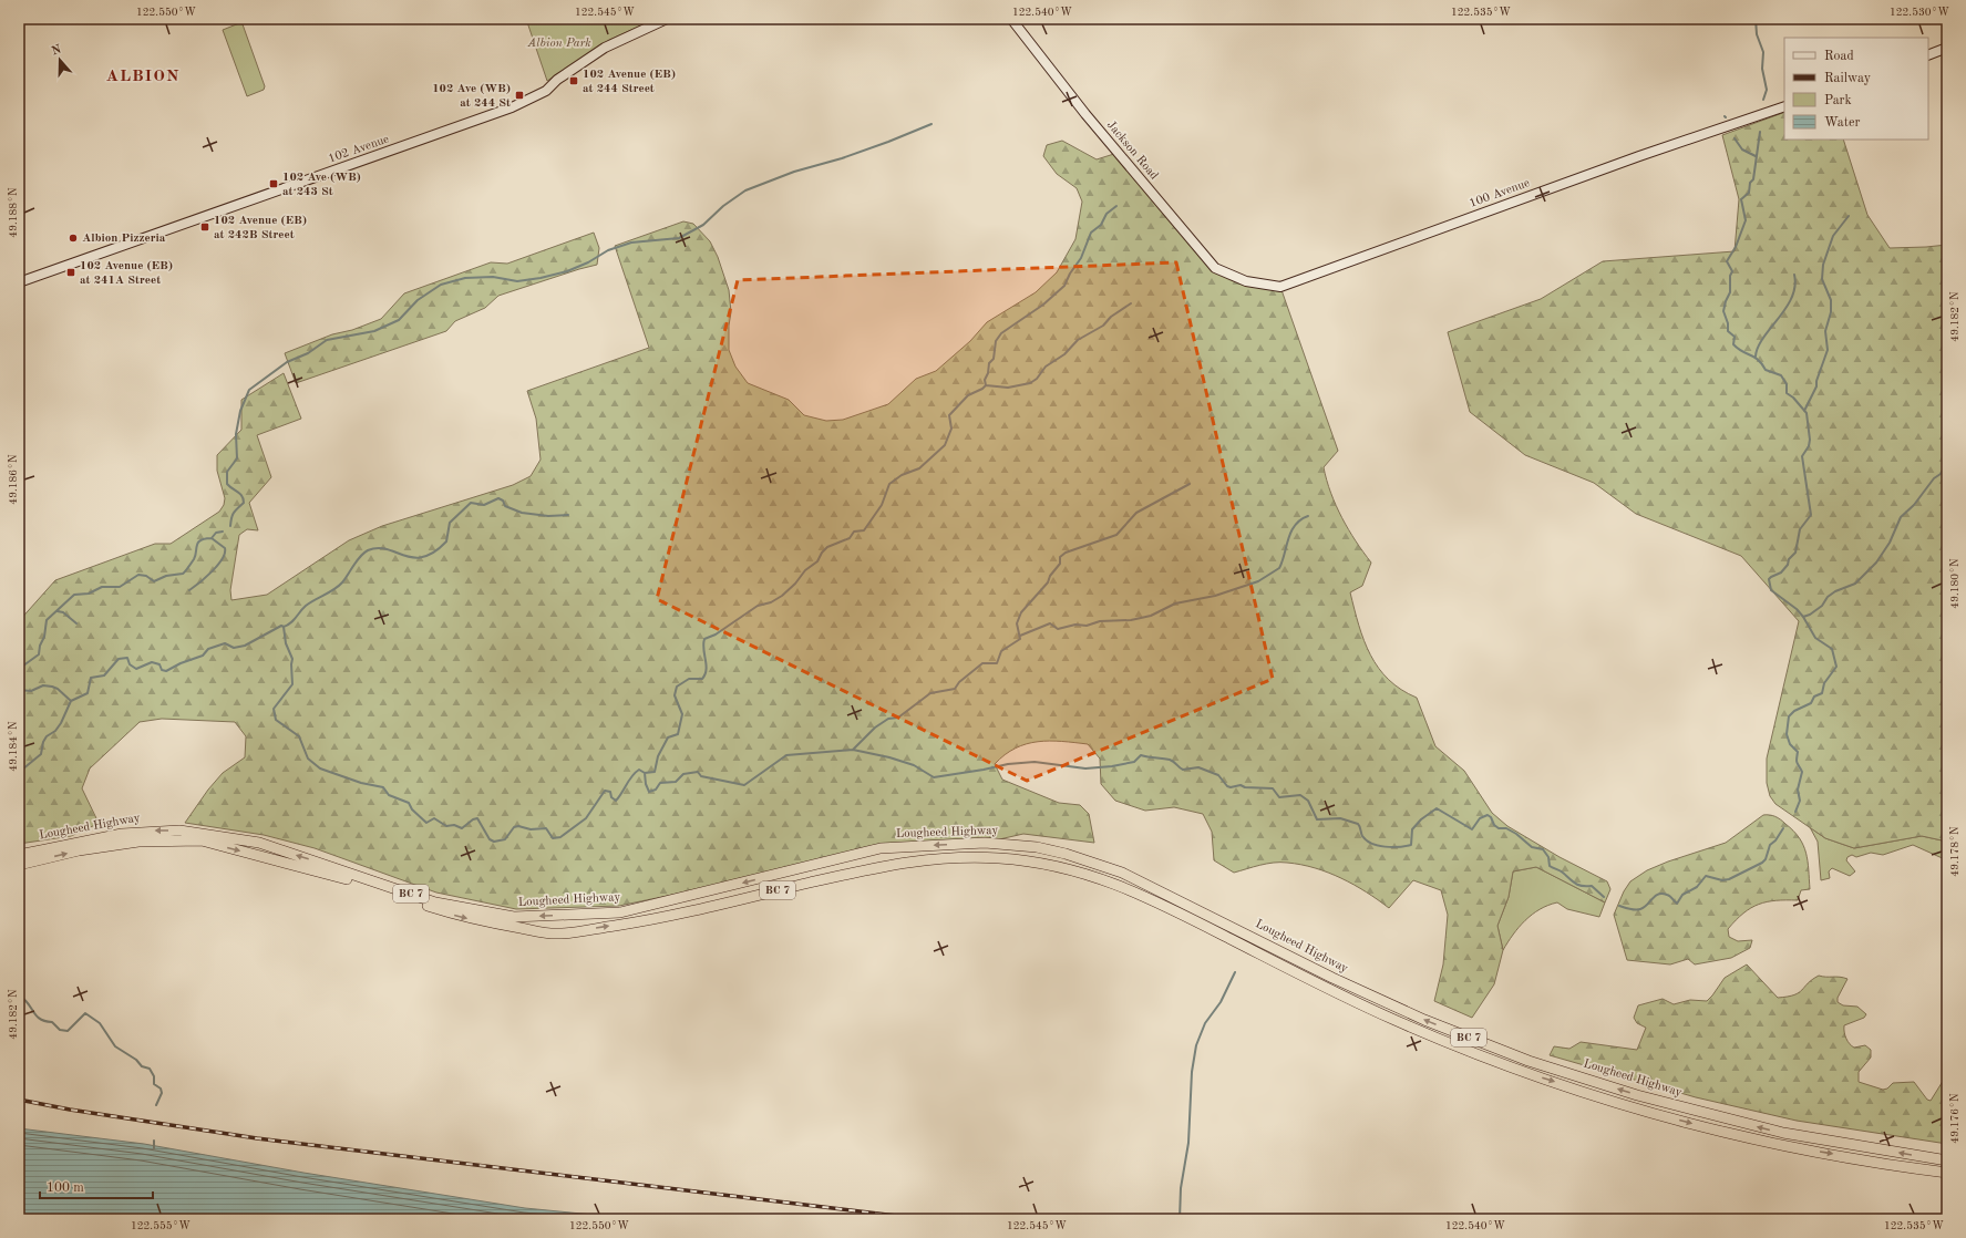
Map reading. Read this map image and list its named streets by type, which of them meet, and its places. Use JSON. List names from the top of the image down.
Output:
{
  "streets": {
    "highway": ["Lougheed Highway", "BC 7"],
    "main road": ["102 Avenue", "Jackson Road", "100 Avenue"]
  },
  "crossings": [
    ["Jackson Road", "100 Avenue"]
  ],
  "districts": ["ALBION"],
  "parks": ["Albion Park"],
  "places": {
    "transit": [
      "102 Avenue (EB) at 244 Street",
      "102 Ave (WB) at 244 St",
      "102 Ave (WB) at 243 St",
      "102 Avenue (EB) at 242B Street",
      "102 Avenue (EB) at 241A Street"
    ],
    "other": ["Albion Pizzeria"]
  },
  "legend": [
    "Road",
    "Railway",
    "Park",
    "Water"
  ],
  "scale_bar": "100 m",
  "north": "top",
  "coordinates": [
    "122.550°W",
    "122.545°W",
    "122.540°W",
    "122.535°W",
    "122.530°W",
    "49.188°N",
    "49.182°N",
    "49.186°N",
    "49.180°N",
    "49.184°N",
    "49.178°N",
    "49.176°N",
    "122.555°W"
  ]
}
